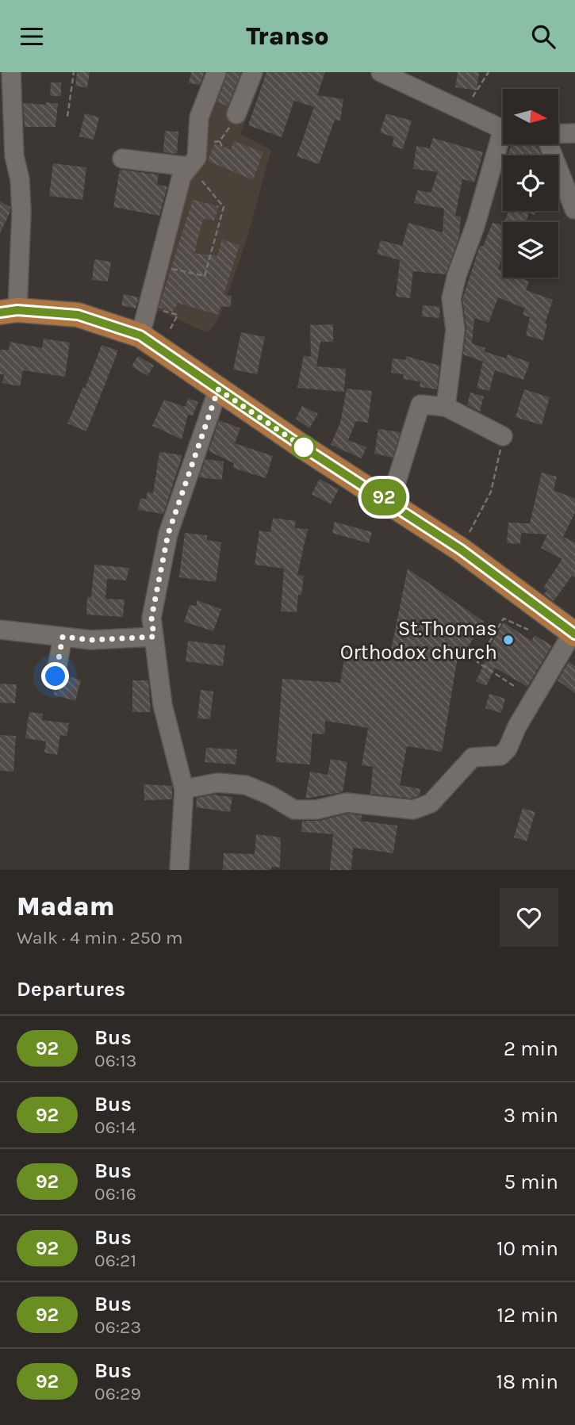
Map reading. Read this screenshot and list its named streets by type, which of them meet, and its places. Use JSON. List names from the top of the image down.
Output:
{
  "places": ["St.Thomas Orthodox church"],
  "lines": ["bus line 92"],
  "north": "right",
  "page": {
    "header": "Transo",
    "on_map": "92",
    "heading": [
      ["Madam", "Walk · 4 min · 250 m"],
      "Departures"
    ],
    "list": [
      {
        "mark": "92",
        "name": "Bus",
        "note": "06:13",
        "value": "2 min"
      },
      {
        "mark": "92",
        "name": "Bus",
        "note": "06:14",
        "value": "3 min"
      },
      {
        "mark": "92",
        "name": "Bus",
        "note": "06:16",
        "value": "5 min"
      },
      {
        "mark": "92",
        "name": "Bus",
        "note": "06:21",
        "value": "10 min"
      },
      {
        "mark": "92",
        "name": "Bus",
        "note": "06:23",
        "value": "12 min"
      },
      {
        "mark": "92",
        "name": "Bus",
        "note": "06:29",
        "value": "18 min"
      }
    ]
  }
}
